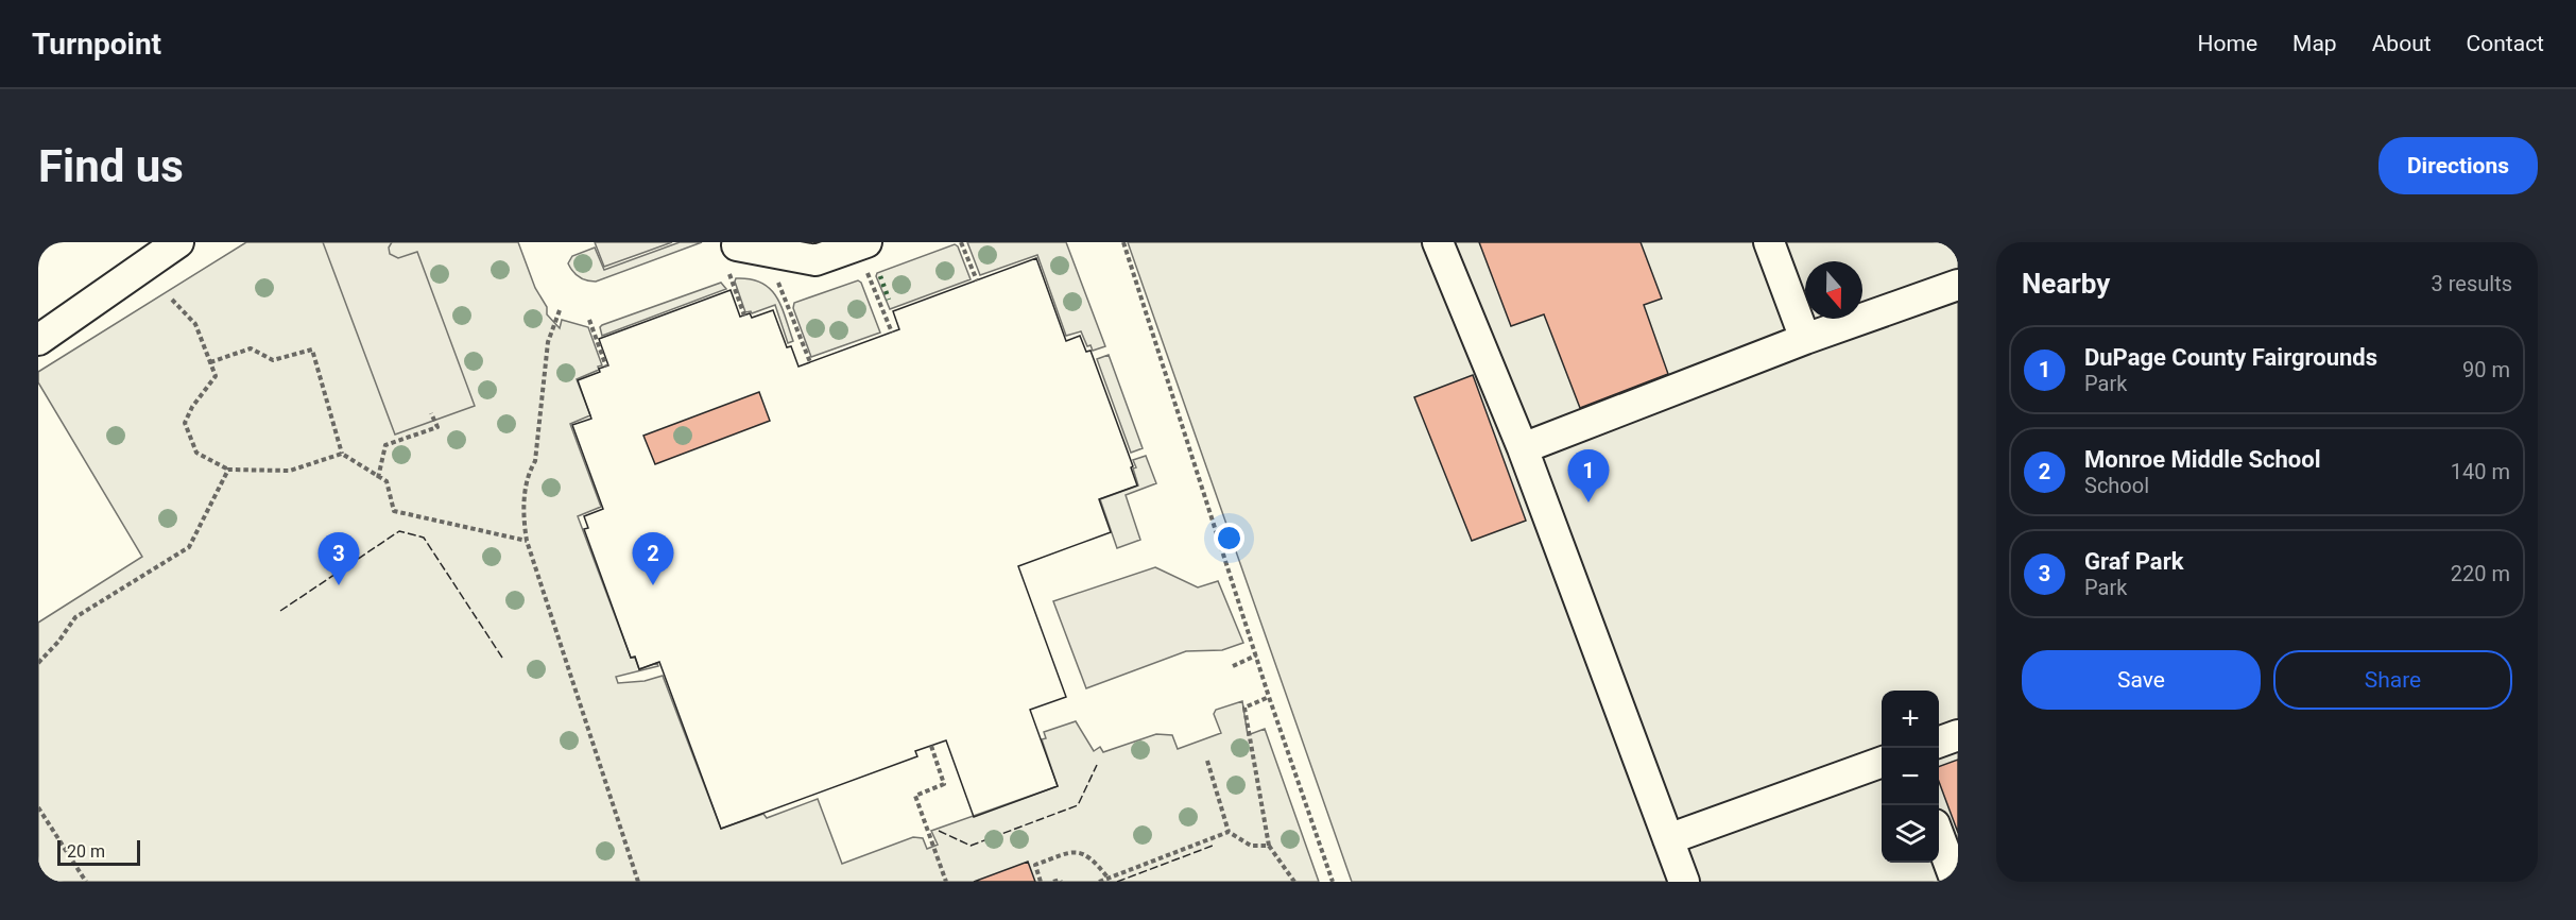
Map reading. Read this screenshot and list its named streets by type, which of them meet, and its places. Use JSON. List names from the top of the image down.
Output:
{
  "scale_bar": "20 m",
  "north": "bottom",
  "page": {
    "header": "Turnpoint",
    "nav": [
      "Home",
      "Map",
      "About",
      "Contact"
    ],
    "buttons": [
      "Directions",
      ["Save", "Share"]
    ],
    "title": "Find us",
    "heading": ["Nearby", "3 results"],
    "list": [
      {
        "mark": "1",
        "name": "DuPage County Fairgrounds",
        "note": "Park",
        "value": "90 m"
      },
      {
        "mark": "2",
        "name": "Monroe Middle School",
        "note": "School",
        "value": "140 m"
      },
      {
        "mark": "3",
        "name": "Graf Park",
        "note": "Park",
        "value": "220 m"
      }
    ],
    "pins": ["1", "2", "3"],
    "map_buttons": ["+", "−"],
    "scale": "20 m"
  }
}
